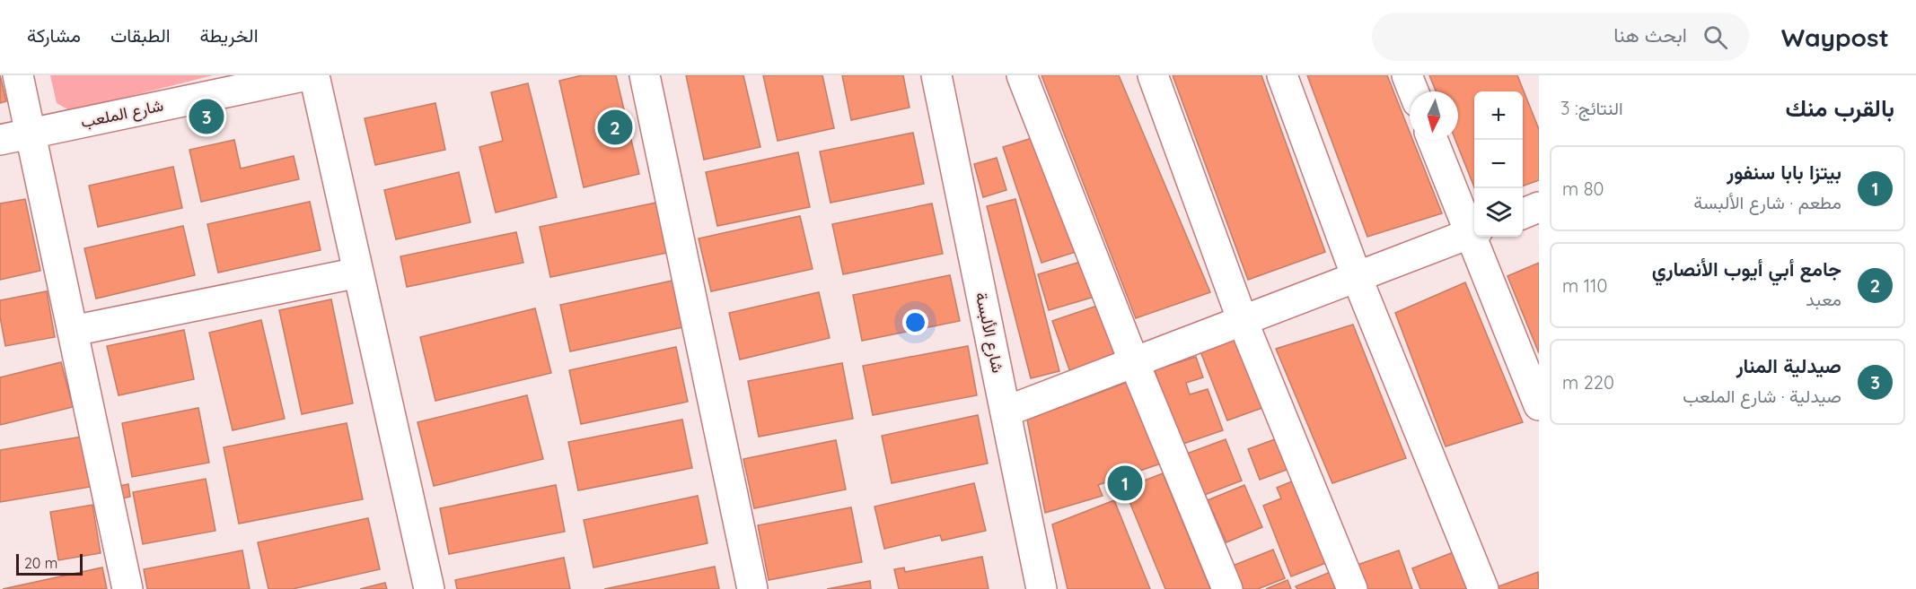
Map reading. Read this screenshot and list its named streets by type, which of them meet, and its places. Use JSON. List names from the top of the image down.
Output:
{
  "streets": {
    "street": ["شارع الملعب", "شارع الألبسة"]
  },
  "scale_bar": "20 m",
  "north": "bottom",
  "page": {
    "header": "Waypost",
    "search": "ابحث هنا",
    "nav": ["الخريطة", "الطبقات", "مشاركة"],
    "heading": ["بالقرب منك", "النتائج: 3"],
    "map_buttons": ["+", "−"],
    "pins": ["3", "2", "1"],
    "list": [
      {
        "mark": "1",
        "name": "بيتزا بابا سنفور",
        "note": "مطعم · شارع الألبسة",
        "value": "80 m"
      },
      {
        "mark": "2",
        "name": "جامع أبي أيوب الأنصاري",
        "note": "معبد",
        "value": "110 m"
      },
      {
        "mark": "3",
        "name": "صيدلية المنار",
        "note": "صيدلية · شارع الملعب",
        "value": "220 m"
      }
    ],
    "scale": "20 m"
  }
}
